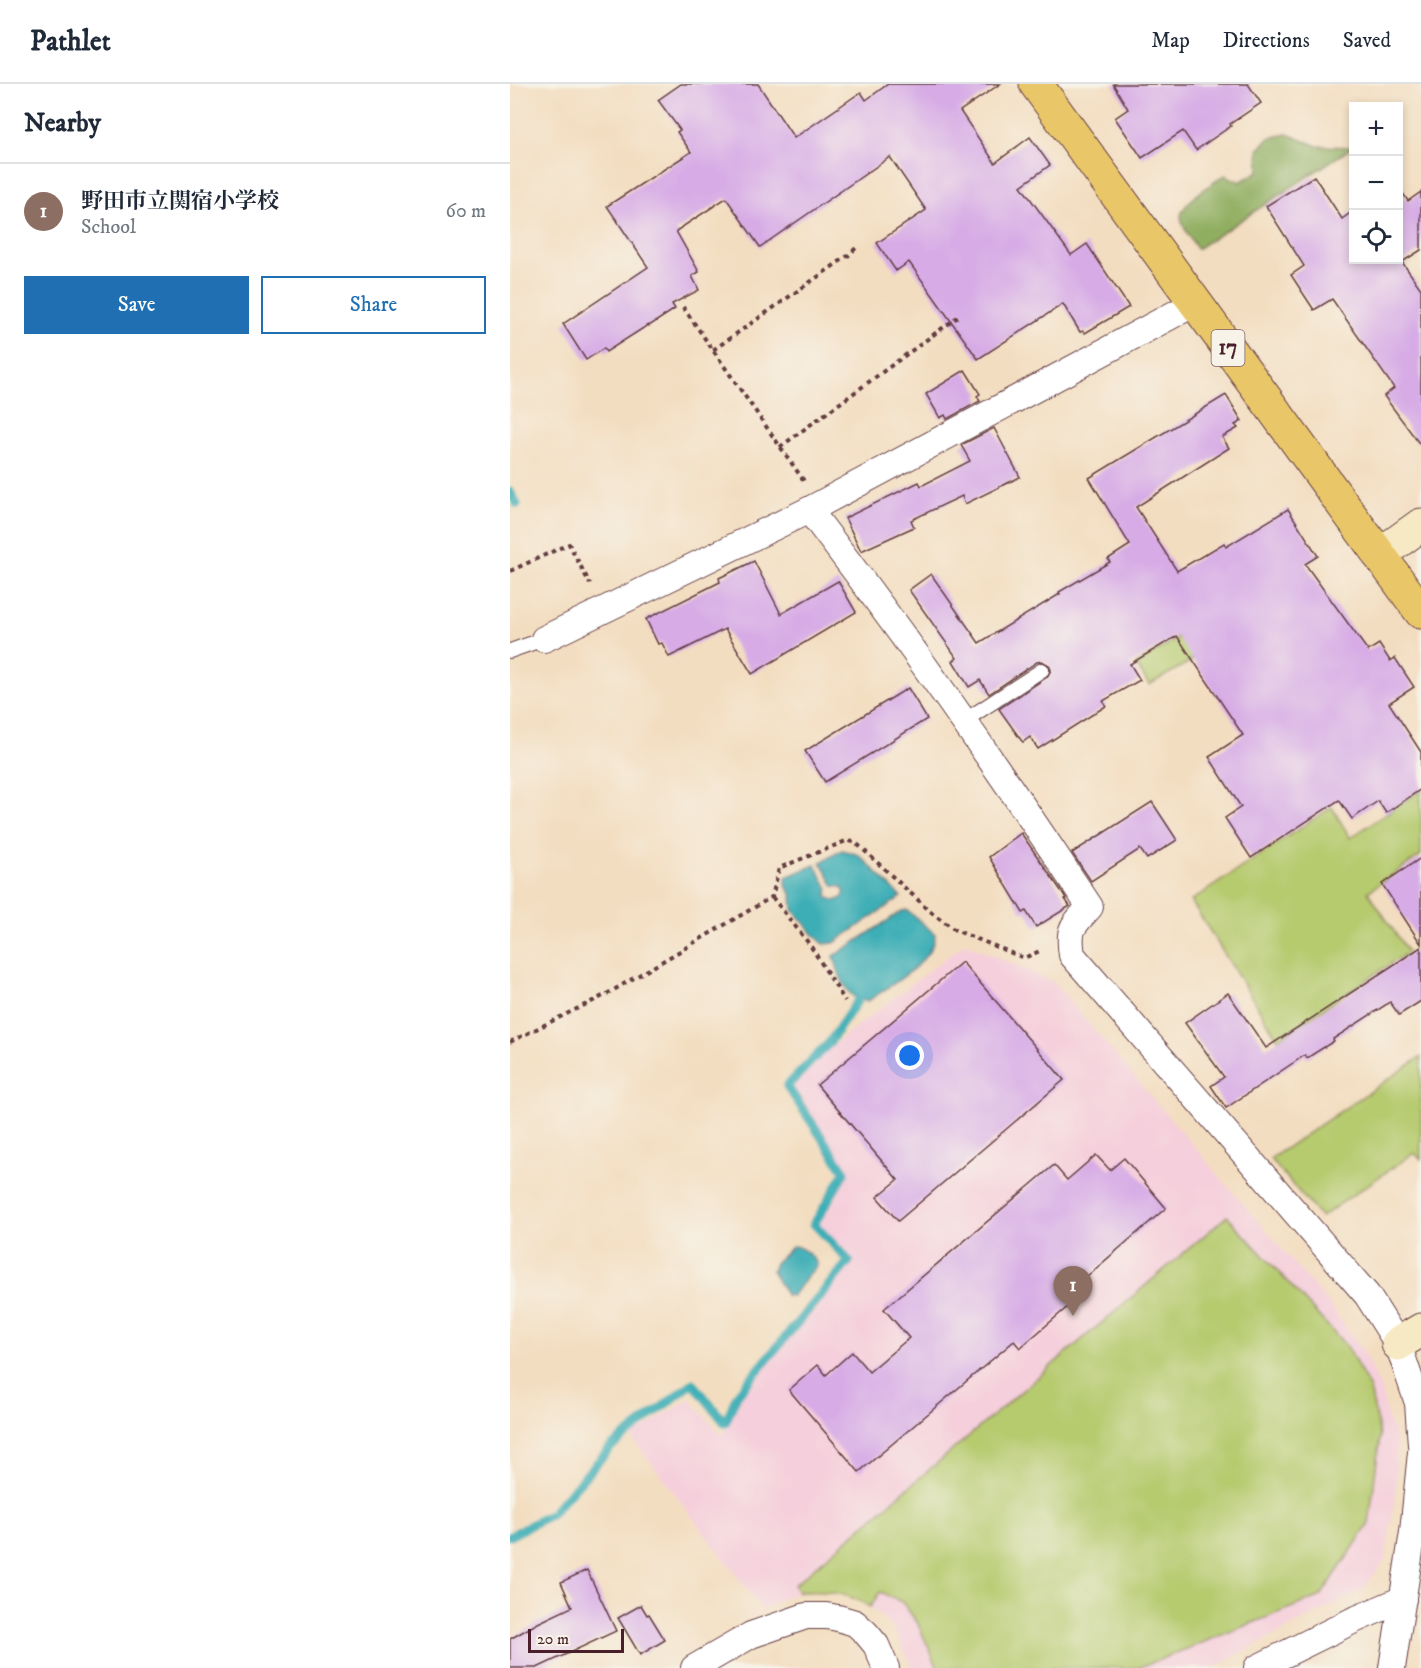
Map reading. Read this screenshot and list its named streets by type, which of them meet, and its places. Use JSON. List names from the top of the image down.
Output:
{
  "streets": {
    "main road": ["17"]
  },
  "scale_bar": "20 m",
  "page": {
    "header": "Pathlet",
    "nav": ["Map", "Directions", "Saved"],
    "heading": "Nearby",
    "map_buttons": ["+", "−"],
    "list": [
      {
        "mark": "1",
        "name": "野田市立関宿小学校",
        "note": "School",
        "value": "60 m"
      }
    ],
    "buttons": ["Save", "Share"],
    "pins": "1",
    "scale": "20 m"
  }
}
